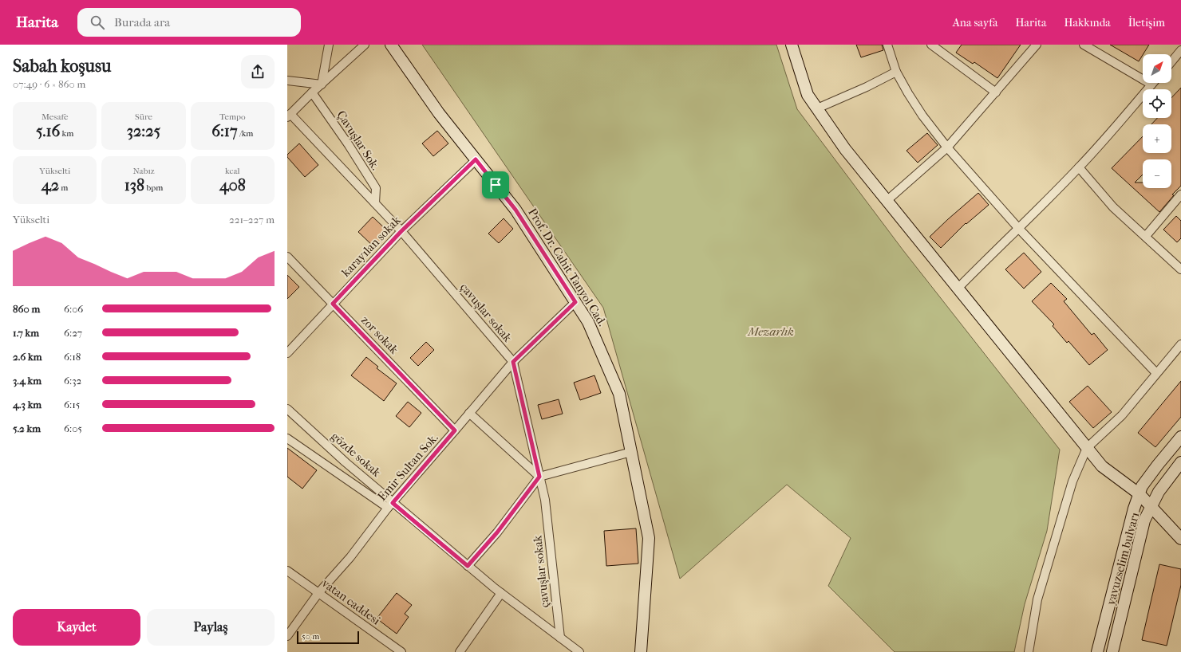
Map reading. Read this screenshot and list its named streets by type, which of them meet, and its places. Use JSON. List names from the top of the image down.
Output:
{
  "streets": {
    "street": [
      "Çavuşlar Sok.",
      "karayılan sokak",
      "Prof. Dr. Cahit Tanyol Cad.",
      "çavuşlar sokak",
      "zor sokak",
      "gözde sokak",
      "Emir Sultan Sok.",
      "yavuzselim bulvarı",
      "vatan caddesi"
    ]
  },
  "crossings": [
    ["Çavuşlar Sok.", "çavuşlar sokak"],
    ["karayılan sokak", "Prof. Dr. Cahit Tanyol Cad."],
    ["karayılan sokak", "çavuşlar sokak"],
    ["karayılan sokak", "zor sokak"],
    ["Prof. Dr. Cahit Tanyol Cad.", "Emir Sultan Sok."],
    ["çavuşlar sokak", "gözde sokak"],
    ["çavuşlar sokak", "Emir Sultan Sok."],
    ["zor sokak", "Emir Sultan Sok."],
    ["gözde sokak", "Emir Sultan Sok."],
    ["Emir Sultan Sok.", "vatan caddesi"]
  ],
  "parks": ["Mezarlık"],
  "scale_bar": "50 m",
  "north": "top right",
  "page": {
    "header": "Harita",
    "search": "Burada ara",
    "nav": [
      "Ana sayfa",
      "Harita",
      "Hakkında",
      "İletişim"
    ],
    "heading": ["Sabah koşusu", "07:49 · 6 × 860 m"],
    "map_buttons": ["+", "−"],
    "stats": [
      ["Mesafe", "5.16 km"],
      ["Süre", "32:25"],
      ["Tempo", "6:17 /km"],
      ["Yükselti", "42 m"],
      ["Nabız", "138 bpm"],
      ["kcal", "408"]
    ],
    "chart": ["Yükselti", "221–227 m"],
    "list": [
      {
        "name": "860 m",
        "note": "6:06"
      },
      {
        "name": "1.7 km",
        "note": "6:27"
      },
      {
        "name": "2.6 km",
        "note": "6:18"
      },
      {
        "name": "3.4 km",
        "note": "6:32"
      },
      {
        "name": "4.3 km",
        "note": "6:15"
      },
      {
        "name": "5.2 km",
        "note": "6:05"
      }
    ],
    "buttons": ["Kaydet", "Paylaş"],
    "scale": "50 m"
  }
}
